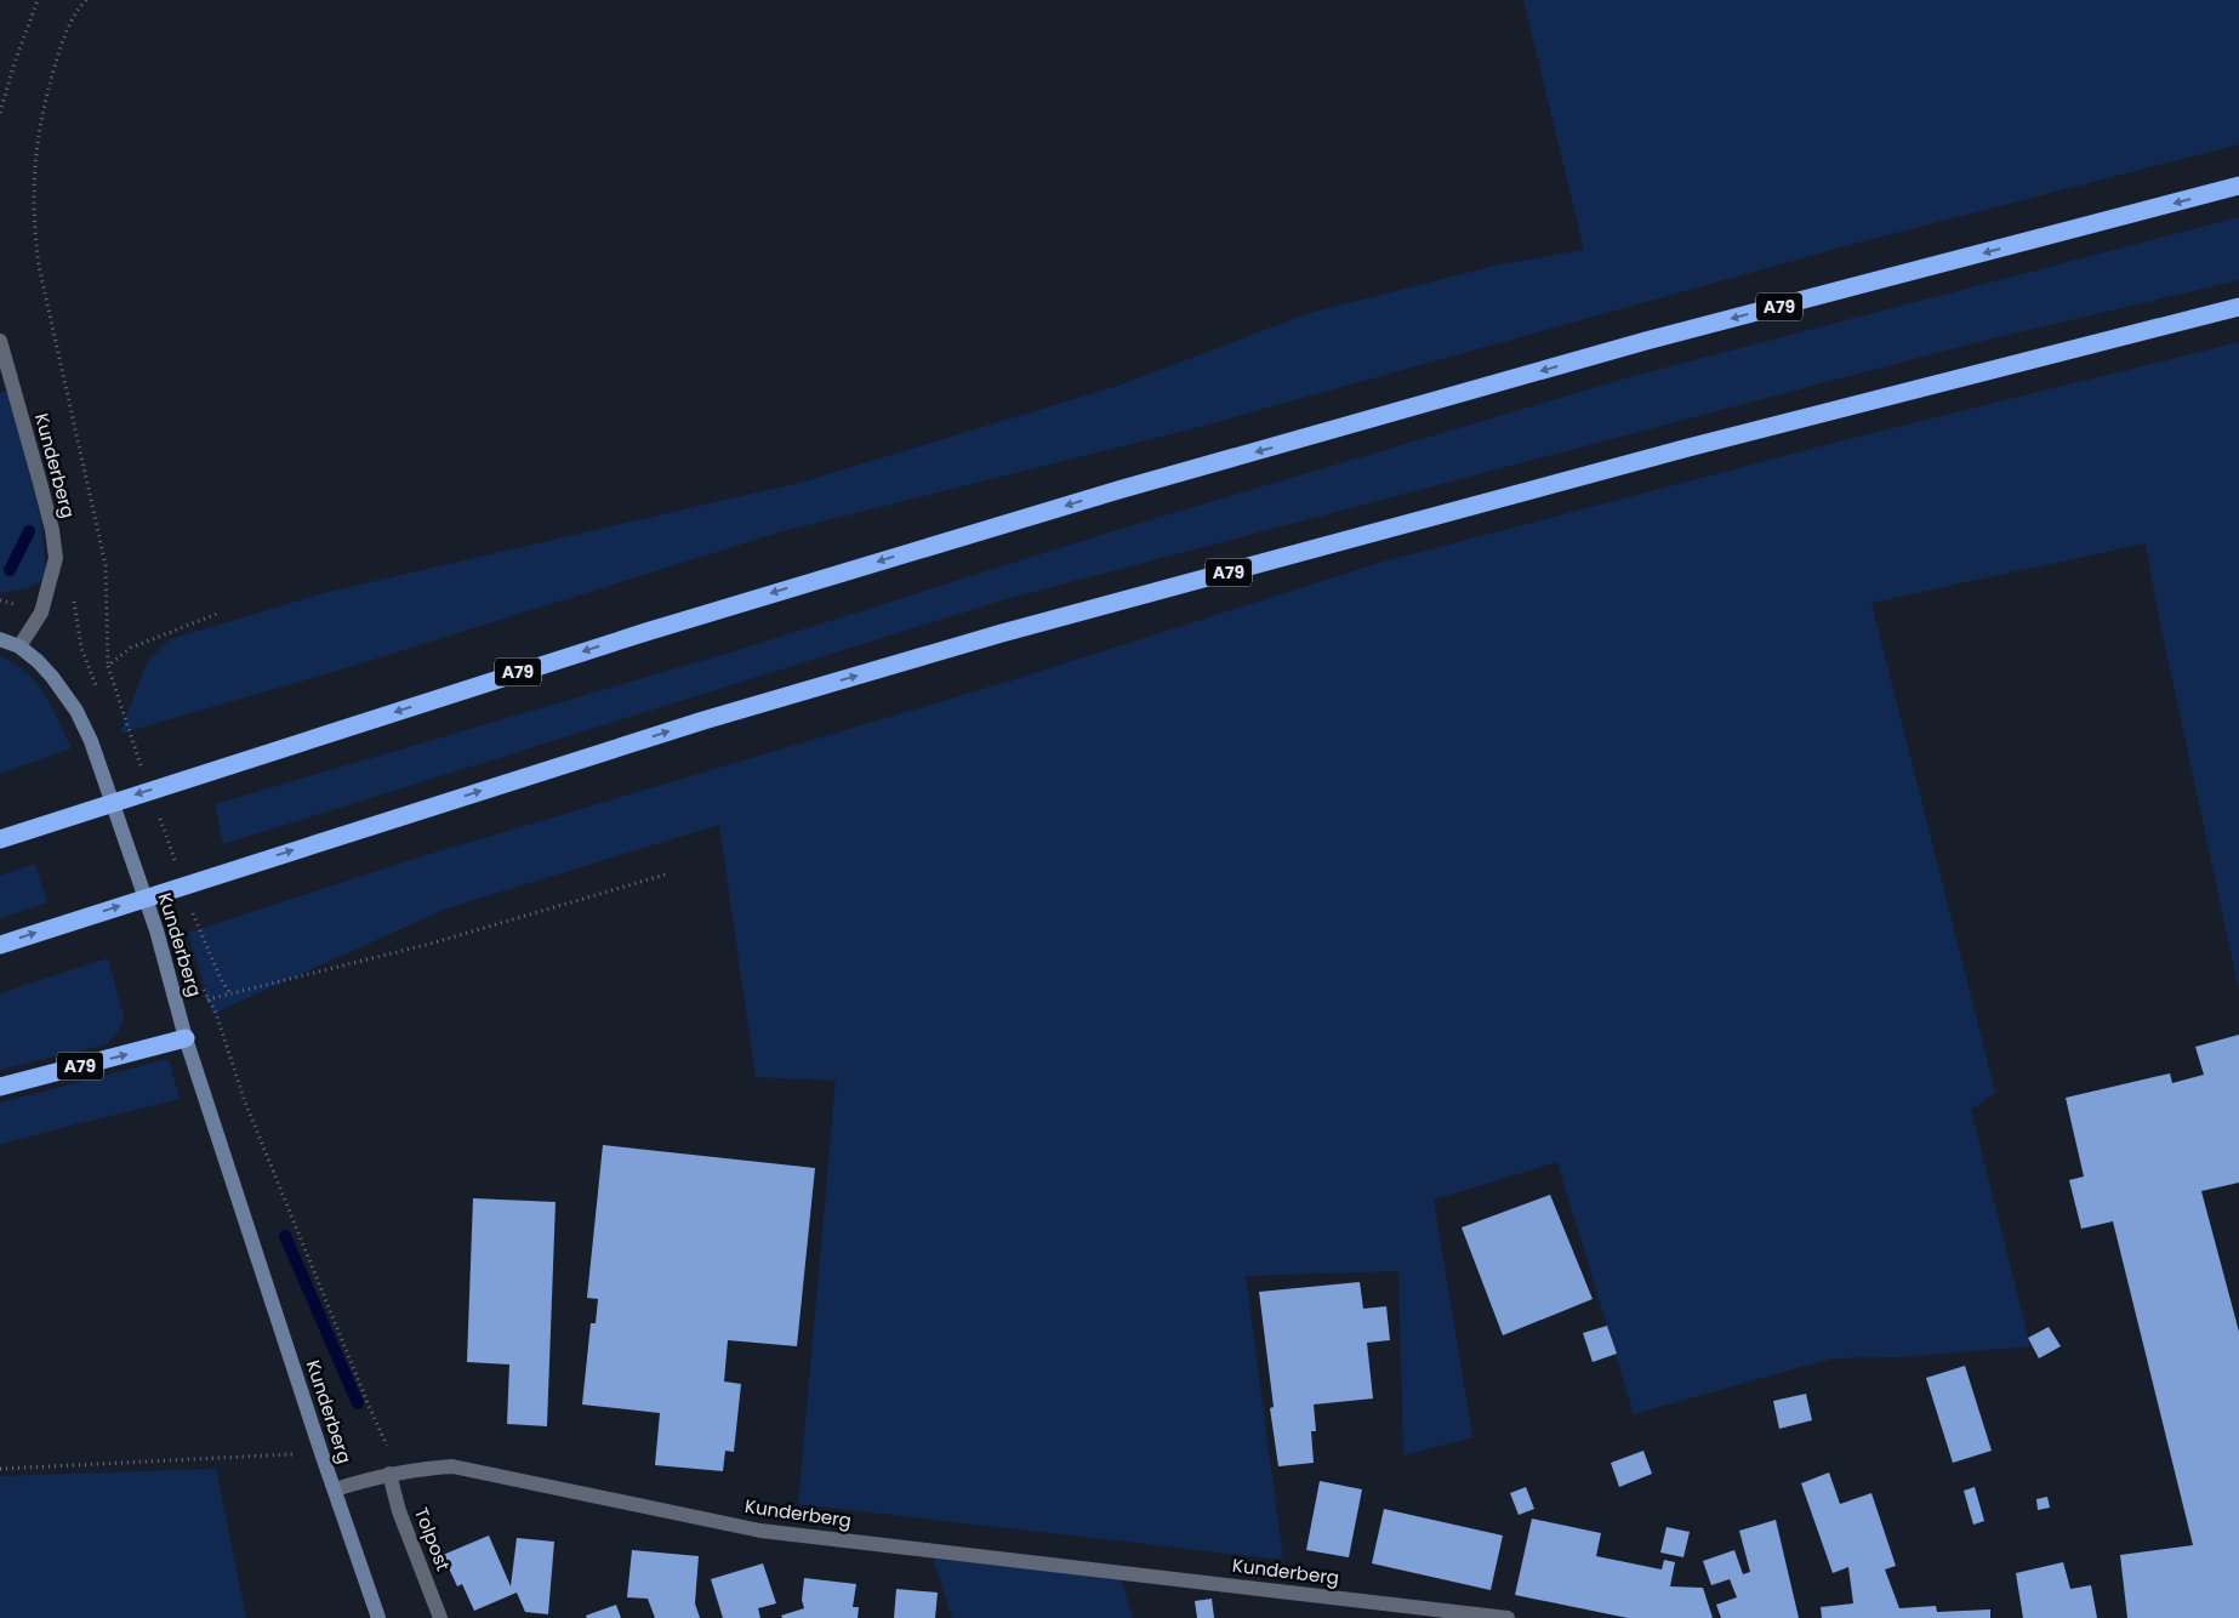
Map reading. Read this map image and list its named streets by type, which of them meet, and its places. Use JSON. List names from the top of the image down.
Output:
{
  "streets": {
    "highway": ["A79"],
    "main road": ["Kunderberg"],
    "street": ["Tolpost"]
  },
  "crossings": [
    ["A79", "Kunderberg"],
    ["Kunderberg", "Tolpost"]
  ]
}
